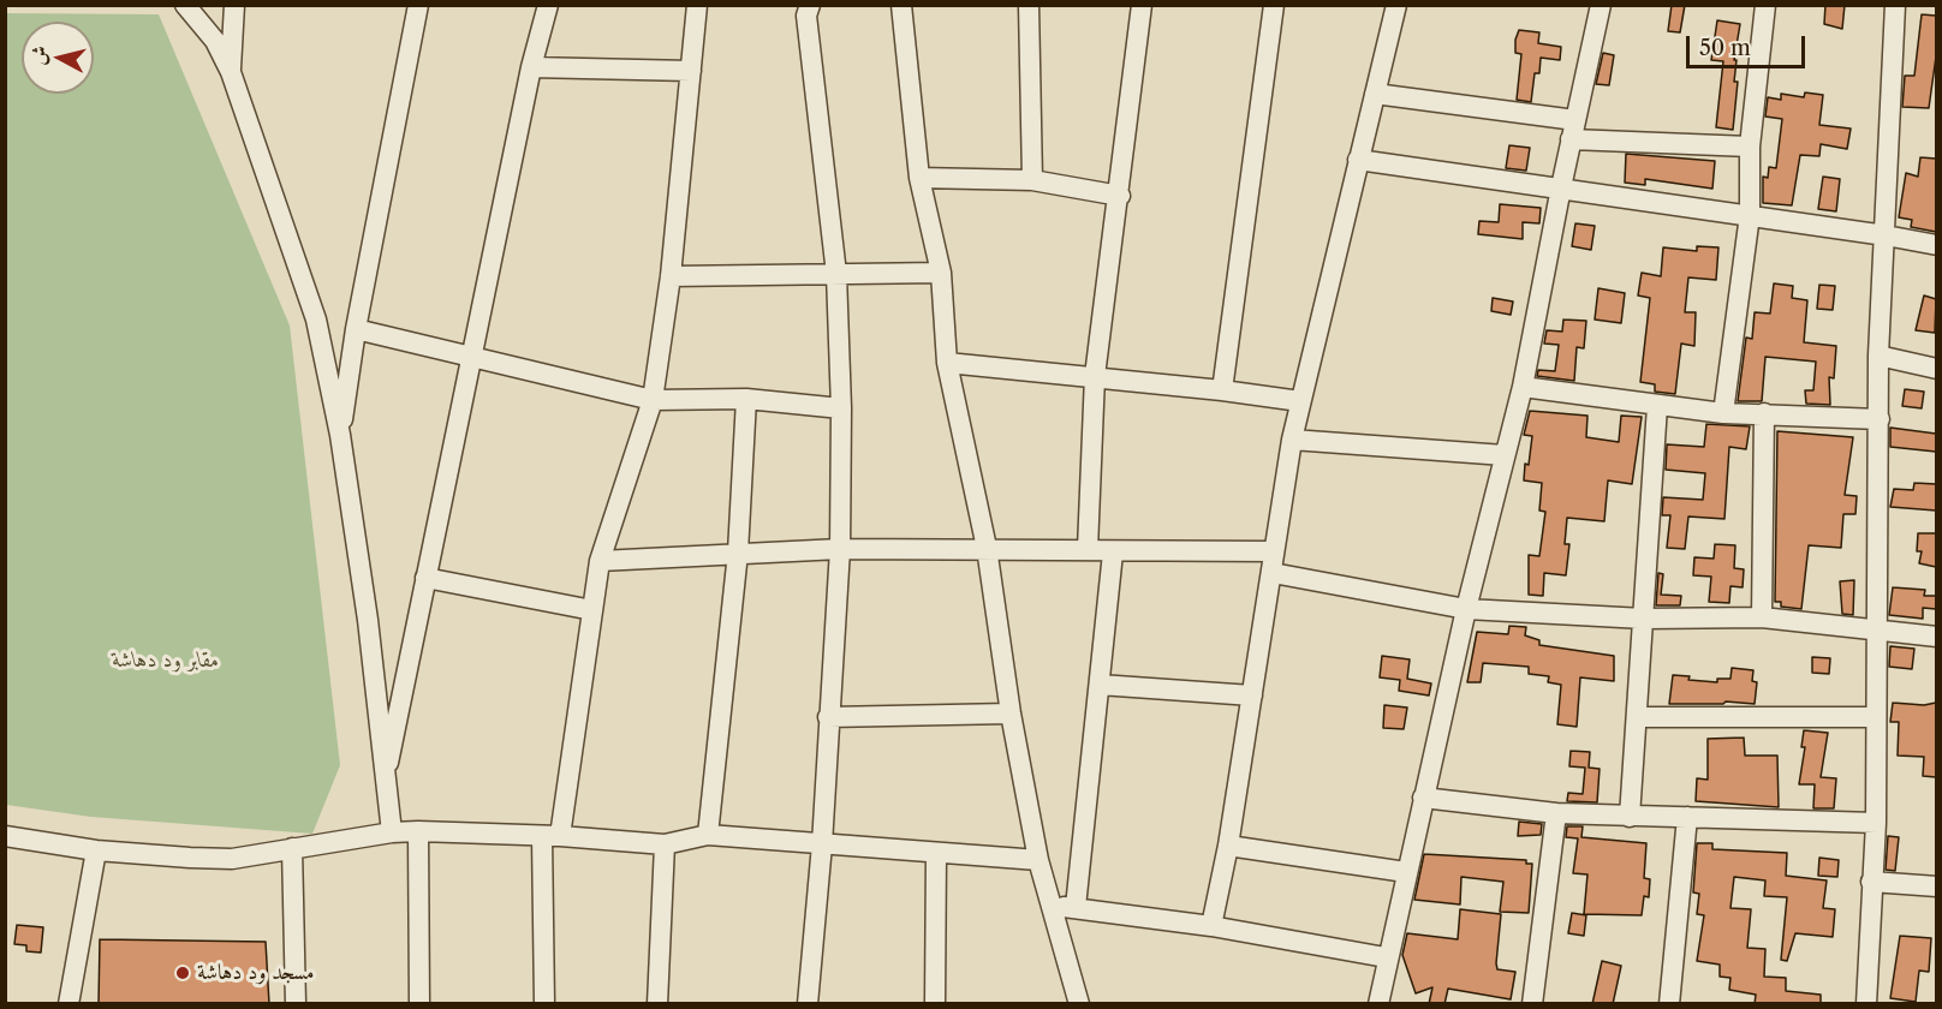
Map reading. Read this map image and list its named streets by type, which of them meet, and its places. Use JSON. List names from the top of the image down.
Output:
{
  "parks": ["مقابر ود دهاشة"],
  "places": ["مسجد ود دهاشة"],
  "scale_bar": "50 m",
  "north": "left"
}
